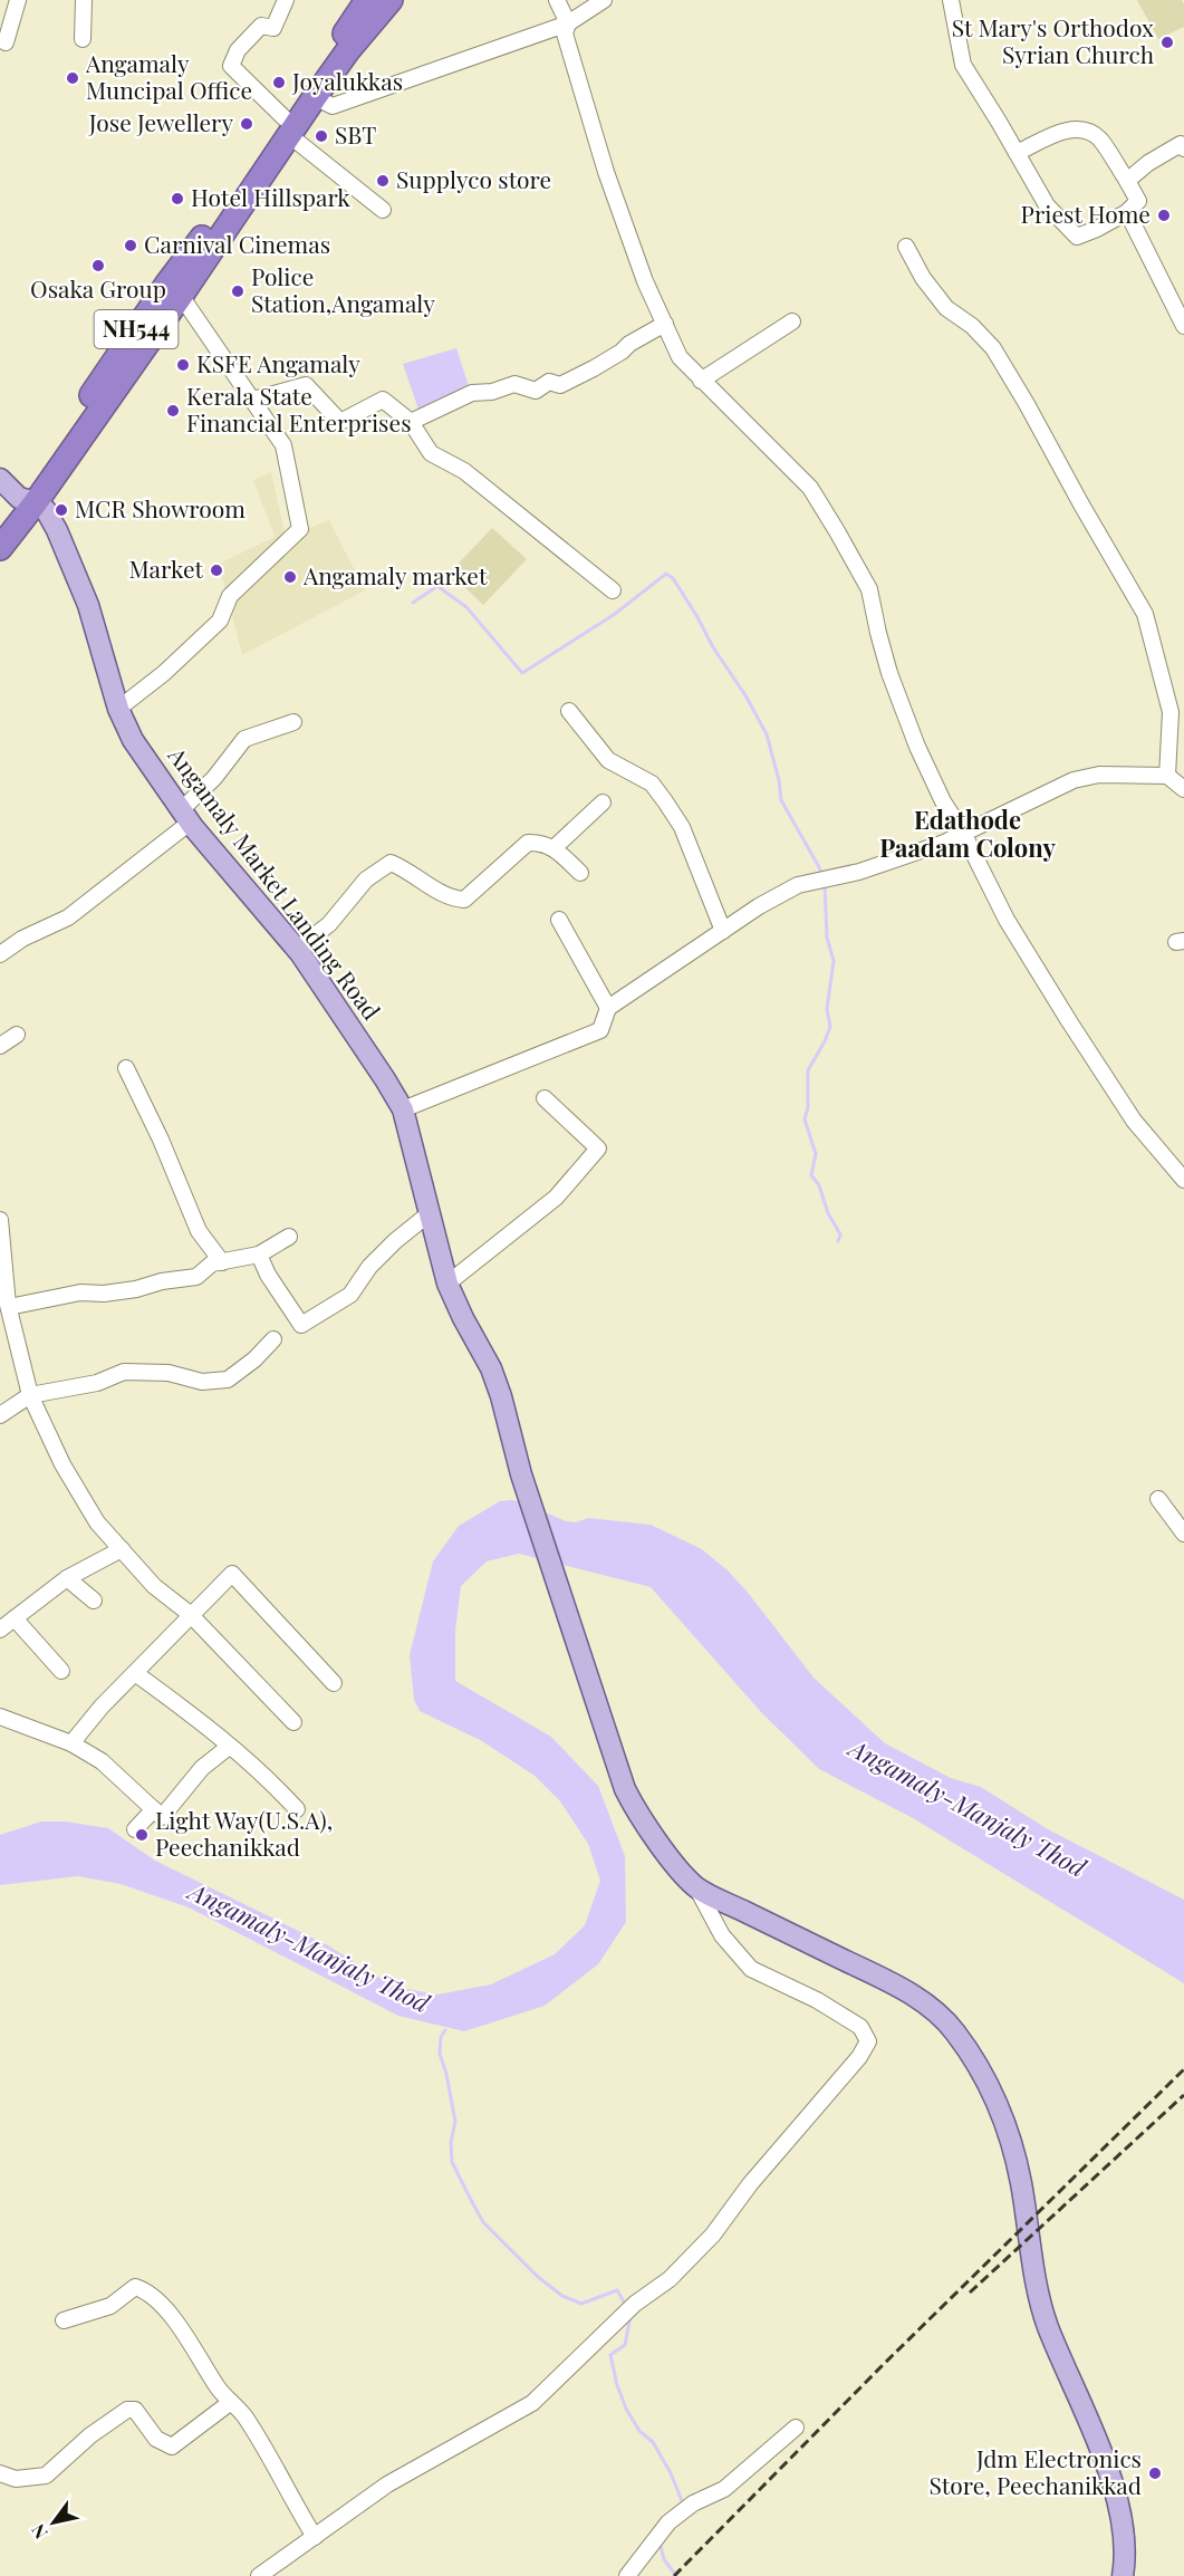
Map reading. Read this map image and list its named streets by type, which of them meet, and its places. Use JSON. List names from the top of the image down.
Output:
{
  "streets": {
    "highway": ["NH544"],
    "main road": ["Angamaly Market Landing Road"]
  },
  "crossings": [
    ["NH544", "Angamaly Market Landing Road"]
  ],
  "districts": ["Edathode Paadam Colony"],
  "water": ["Angamaly-Manjaly Thod"],
  "places": [
    "St Mary's Orthodox Syrian Church",
    "Angamaly Muncipal Office",
    "Joyalukkas",
    "Jose Jewellery",
    "SBT",
    "Supplyco store",
    "Hotel Hillspark",
    "Priest Home",
    "Carnival Cinemas",
    "Osaka Group",
    "Police Station,Angamaly",
    "KSFE Angamaly",
    "Kerala State Financial Enterprises",
    "MCR Showroom",
    "Market",
    "Angamaly market",
    "Light Way(U.S.A), Peechanikkad",
    "Jdm Electronics Store, Peechanikkad"
  ],
  "north": "bottom left"
}
